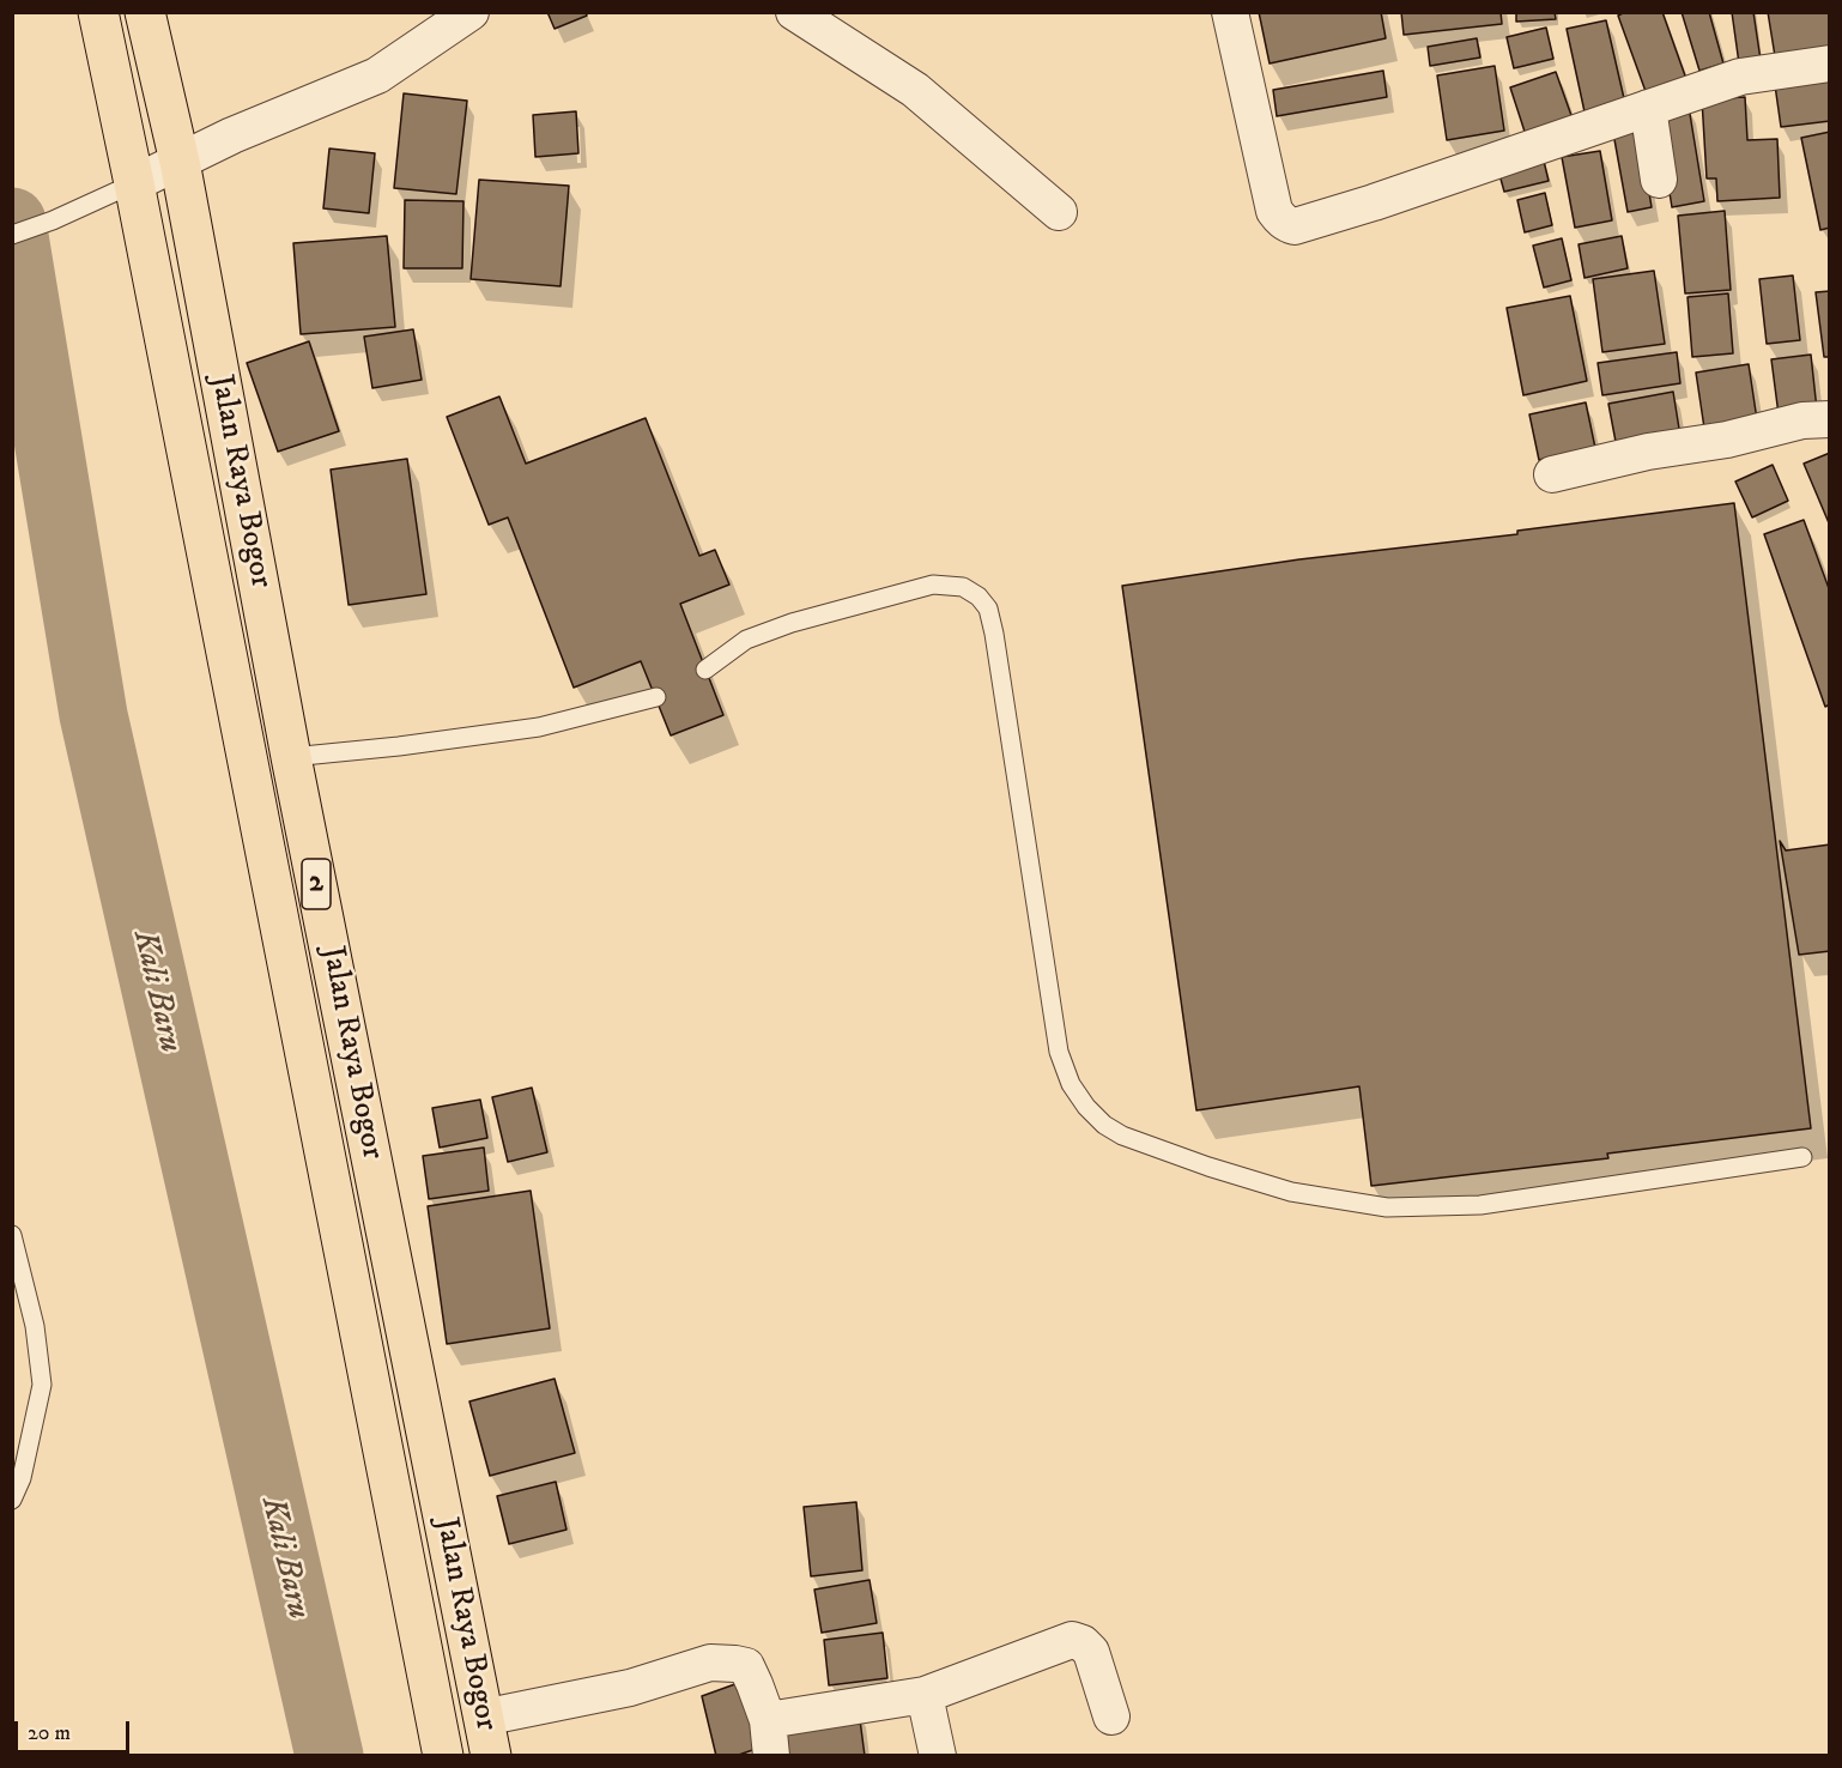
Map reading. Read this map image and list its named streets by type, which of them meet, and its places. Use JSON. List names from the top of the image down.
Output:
{
  "streets": {
    "highway": ["Jalan Raya Bogor", "2"]
  },
  "water": ["Kali Baru"],
  "scale_bar": "20 m"
}
